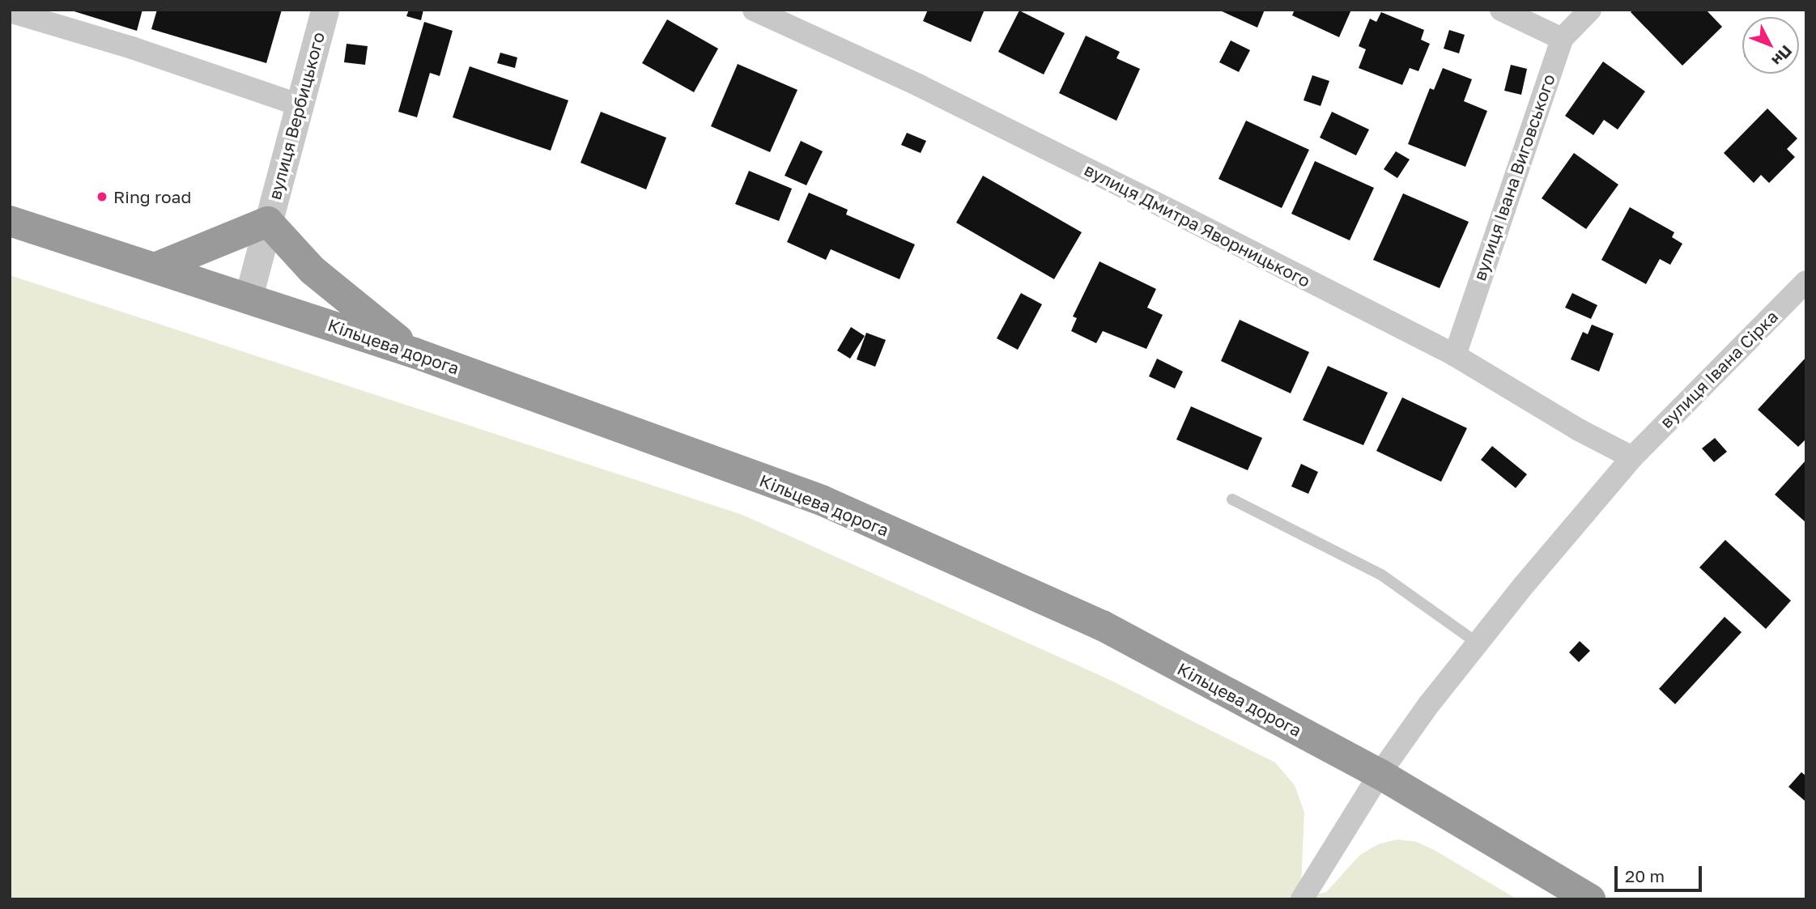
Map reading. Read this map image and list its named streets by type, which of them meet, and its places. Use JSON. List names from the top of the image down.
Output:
{
  "streets": {
    "highway": ["Кільцева дорога"],
    "street": [
      "вулиця Вербицького",
      "вулиця Івана Виговського",
      "вулиця Дмитра Яворницького",
      "вулиця Івана Сірка"
    ]
  },
  "crossings": [
    ["вулиця Вербицького", "Кільцева дорога"],
    ["вулиця Івана Виговського", "вулиця Дмитра Яворницького"],
    ["вулиця Дмитра Яворницького", "вулиця Івана Сірка"],
    ["Кільцева дорога", "вулиця Івана Сірка"]
  ],
  "places": ["Ring road"],
  "scale_bar": "20 m",
  "north": "bottom right"
}
